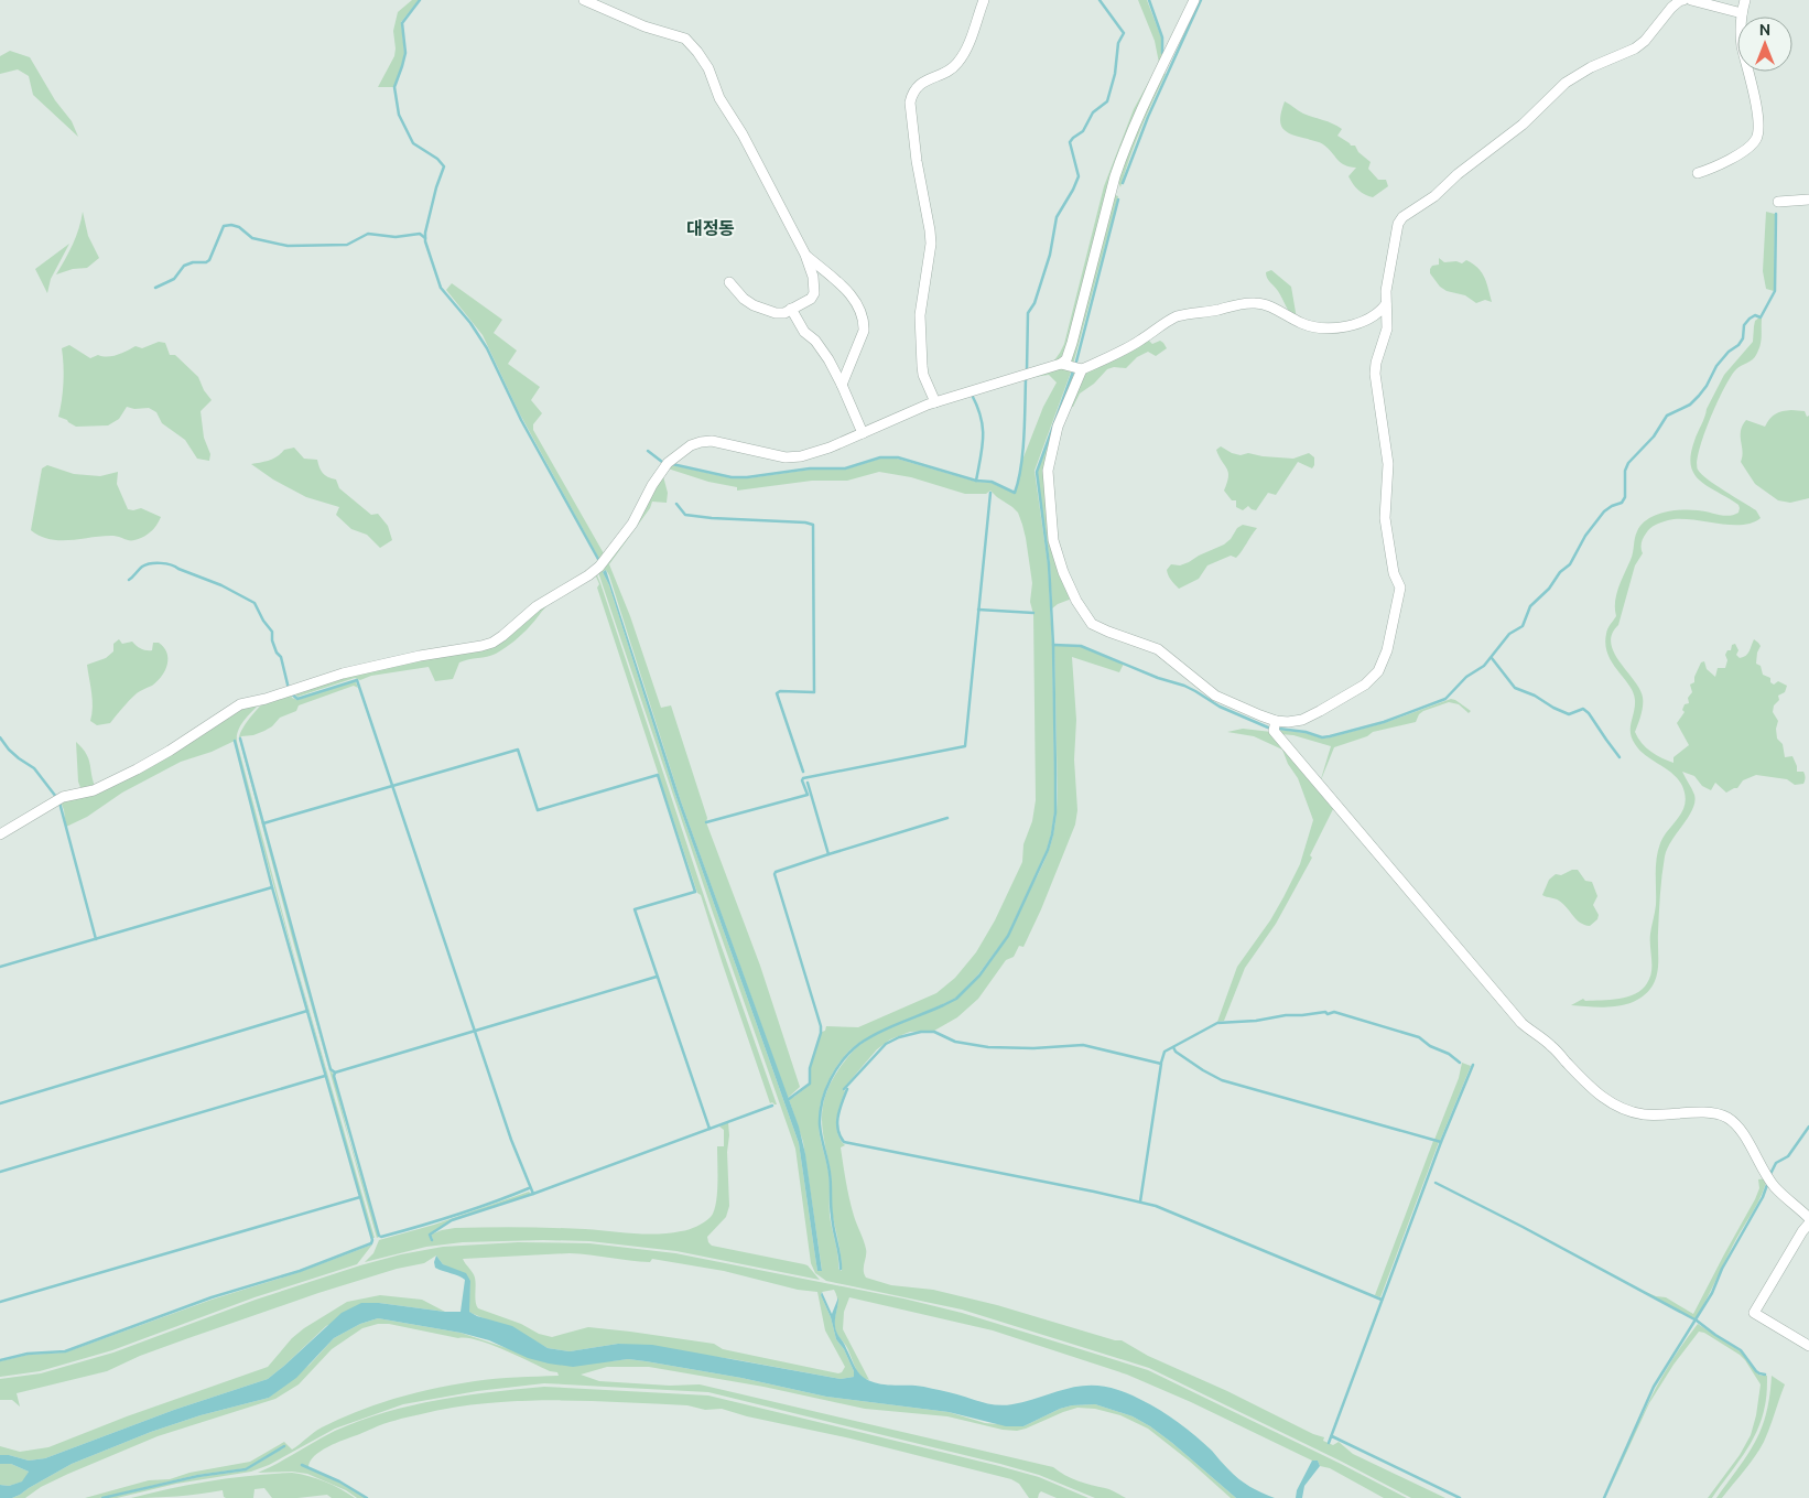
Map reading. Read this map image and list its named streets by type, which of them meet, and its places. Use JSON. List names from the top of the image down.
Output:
{
  "districts": ["대정동"],
  "north": "top"
}
